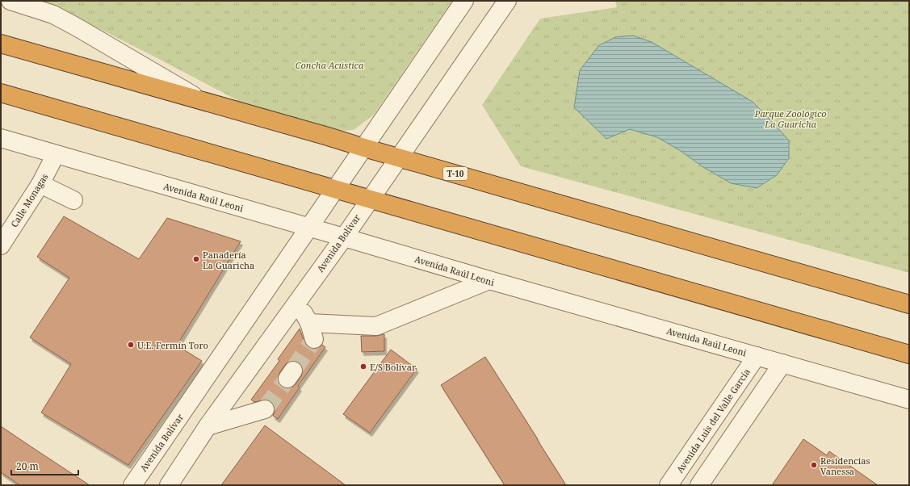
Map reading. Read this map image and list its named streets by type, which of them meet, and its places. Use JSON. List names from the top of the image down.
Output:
{
  "streets": {
    "highway": ["T-10"],
    "street": [
      "Avenida Raúl Leoni",
      "Calle Monagas",
      "Avenida Bolívar",
      "Avenida Luis del Valle García"
    ]
  },
  "crossings": [
    ["T-10", "Avenida Bolívar"],
    ["Avenida Raúl Leoni", "Calle Monagas"],
    ["Avenida Raúl Leoni", "Avenida Bolívar"],
    ["Avenida Raúl Leoni", "Avenida Luis del Valle García"]
  ],
  "parks": ["Concha Acústica", "Parque Zoológico La Guaricha"],
  "places": [
    "Panadería La Guaricha",
    "U.E. Fermín Toro",
    "E/S Bolívar",
    "Residencias Vanessa"
  ],
  "scale_bar": "20 m"
}
